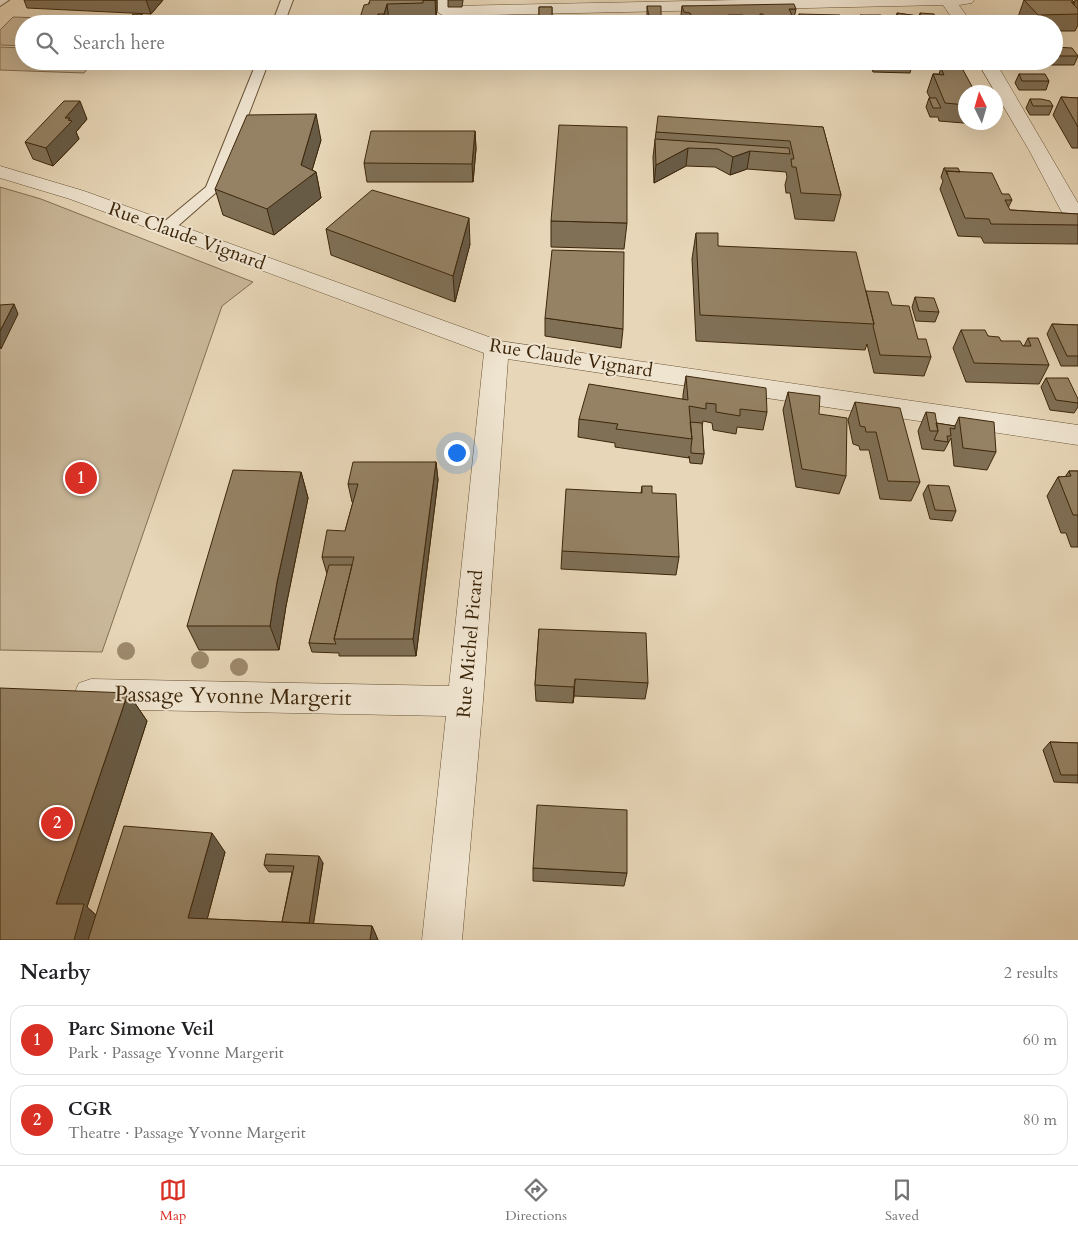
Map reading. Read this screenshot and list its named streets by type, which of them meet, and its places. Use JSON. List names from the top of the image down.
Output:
{
  "streets": {
    "street": ["Rue Claude Vignard", "Rue Michel Picard", "Passage Yvonne Margerit"]
  },
  "crossings": [
    ["Rue Claude Vignard", "Rue Michel Picard"],
    ["Rue Michel Picard", "Passage Yvonne Margerit"]
  ],
  "north": "top",
  "page": {
    "search": "Search here",
    "pins": ["1", "2"],
    "heading": ["Nearby", "2 results"],
    "list": [
      {
        "mark": "1",
        "name": "Parc Simone Veil",
        "note": "Park · Passage Yvonne Margerit",
        "value": "60 m"
      },
      {
        "mark": "2",
        "name": "CGR",
        "note": "Theatre · Passage Yvonne Margerit",
        "value": "80 m"
      }
    ],
    "nav": ["Map", "Directions", "Saved"]
  }
}
